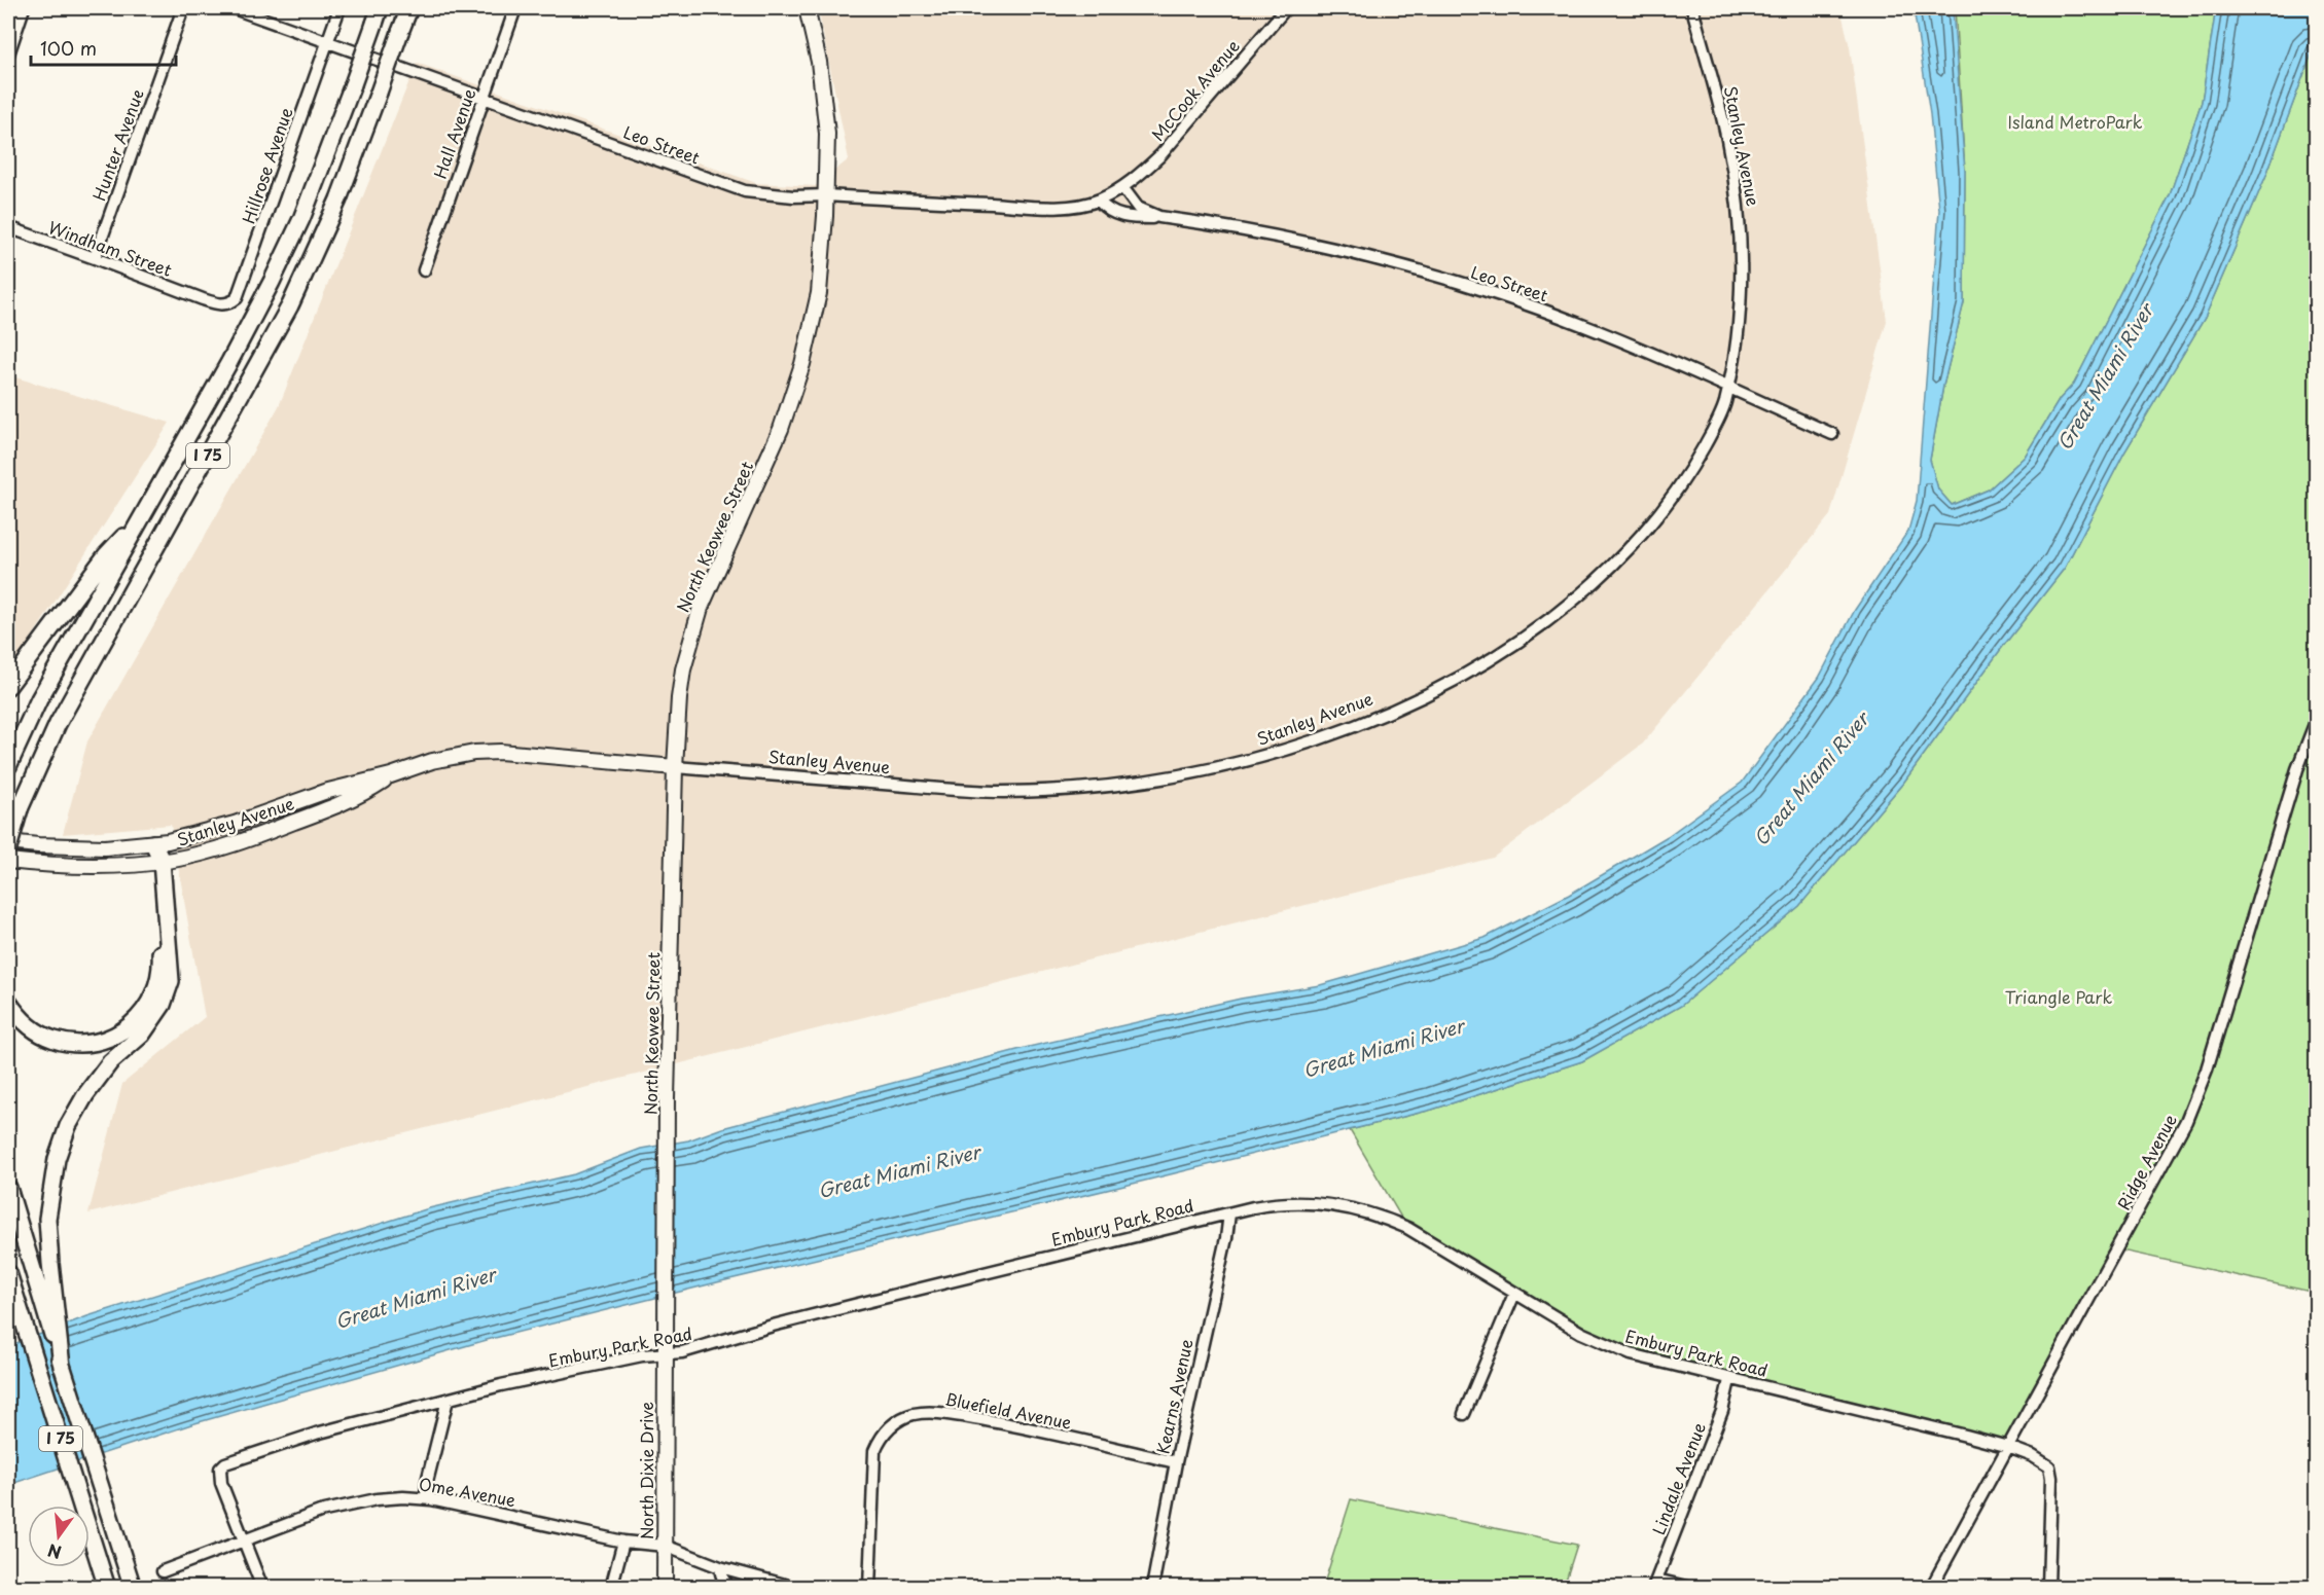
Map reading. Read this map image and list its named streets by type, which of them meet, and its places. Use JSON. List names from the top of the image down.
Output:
{
  "streets": {
    "highway": ["I 75"],
    "main road": ["Stanley Avenue", "North Keowee Street", "North Dixie Drive"],
    "street": [
      "McCook Avenue",
      "Hall Avenue",
      "Hunter Avenue",
      "Leo Street",
      "Hillrose Avenue",
      "Windham Street",
      "Ridge Avenue",
      "Embury Park Road",
      "Kearns Avenue",
      "Bluefield Avenue",
      "Lindale Avenue",
      "Ome Avenue"
    ]
  },
  "crossings": [
    ["McCook Avenue", "Leo Street"],
    ["Hall Avenue", "Leo Street"],
    ["Hunter Avenue", "Windham Street"],
    ["Leo Street", "Stanley Avenue"],
    ["Leo Street", "Hillrose Avenue"],
    ["Leo Street", "North Keowee Street"],
    ["Stanley Avenue", "North Keowee Street"],
    ["Hillrose Avenue", "Windham Street"],
    ["North Keowee Street", "Embury Park Road"],
    ["North Keowee Street", "North Dixie Drive"],
    ["Ridge Avenue", "Embury Park Road"],
    ["Embury Park Road", "Kearns Avenue"],
    ["Embury Park Road", "North Dixie Drive"],
    ["Embury Park Road", "Lindale Avenue"],
    ["Embury Park Road", "Ome Avenue"],
    ["Kearns Avenue", "Bluefield Avenue"],
    ["North Dixie Drive", "Ome Avenue"]
  ],
  "water": ["Great Miami River"],
  "parks": ["Island MetroPark", "Triangle Park"],
  "scale_bar": "100 m",
  "north": "bottom"
}
